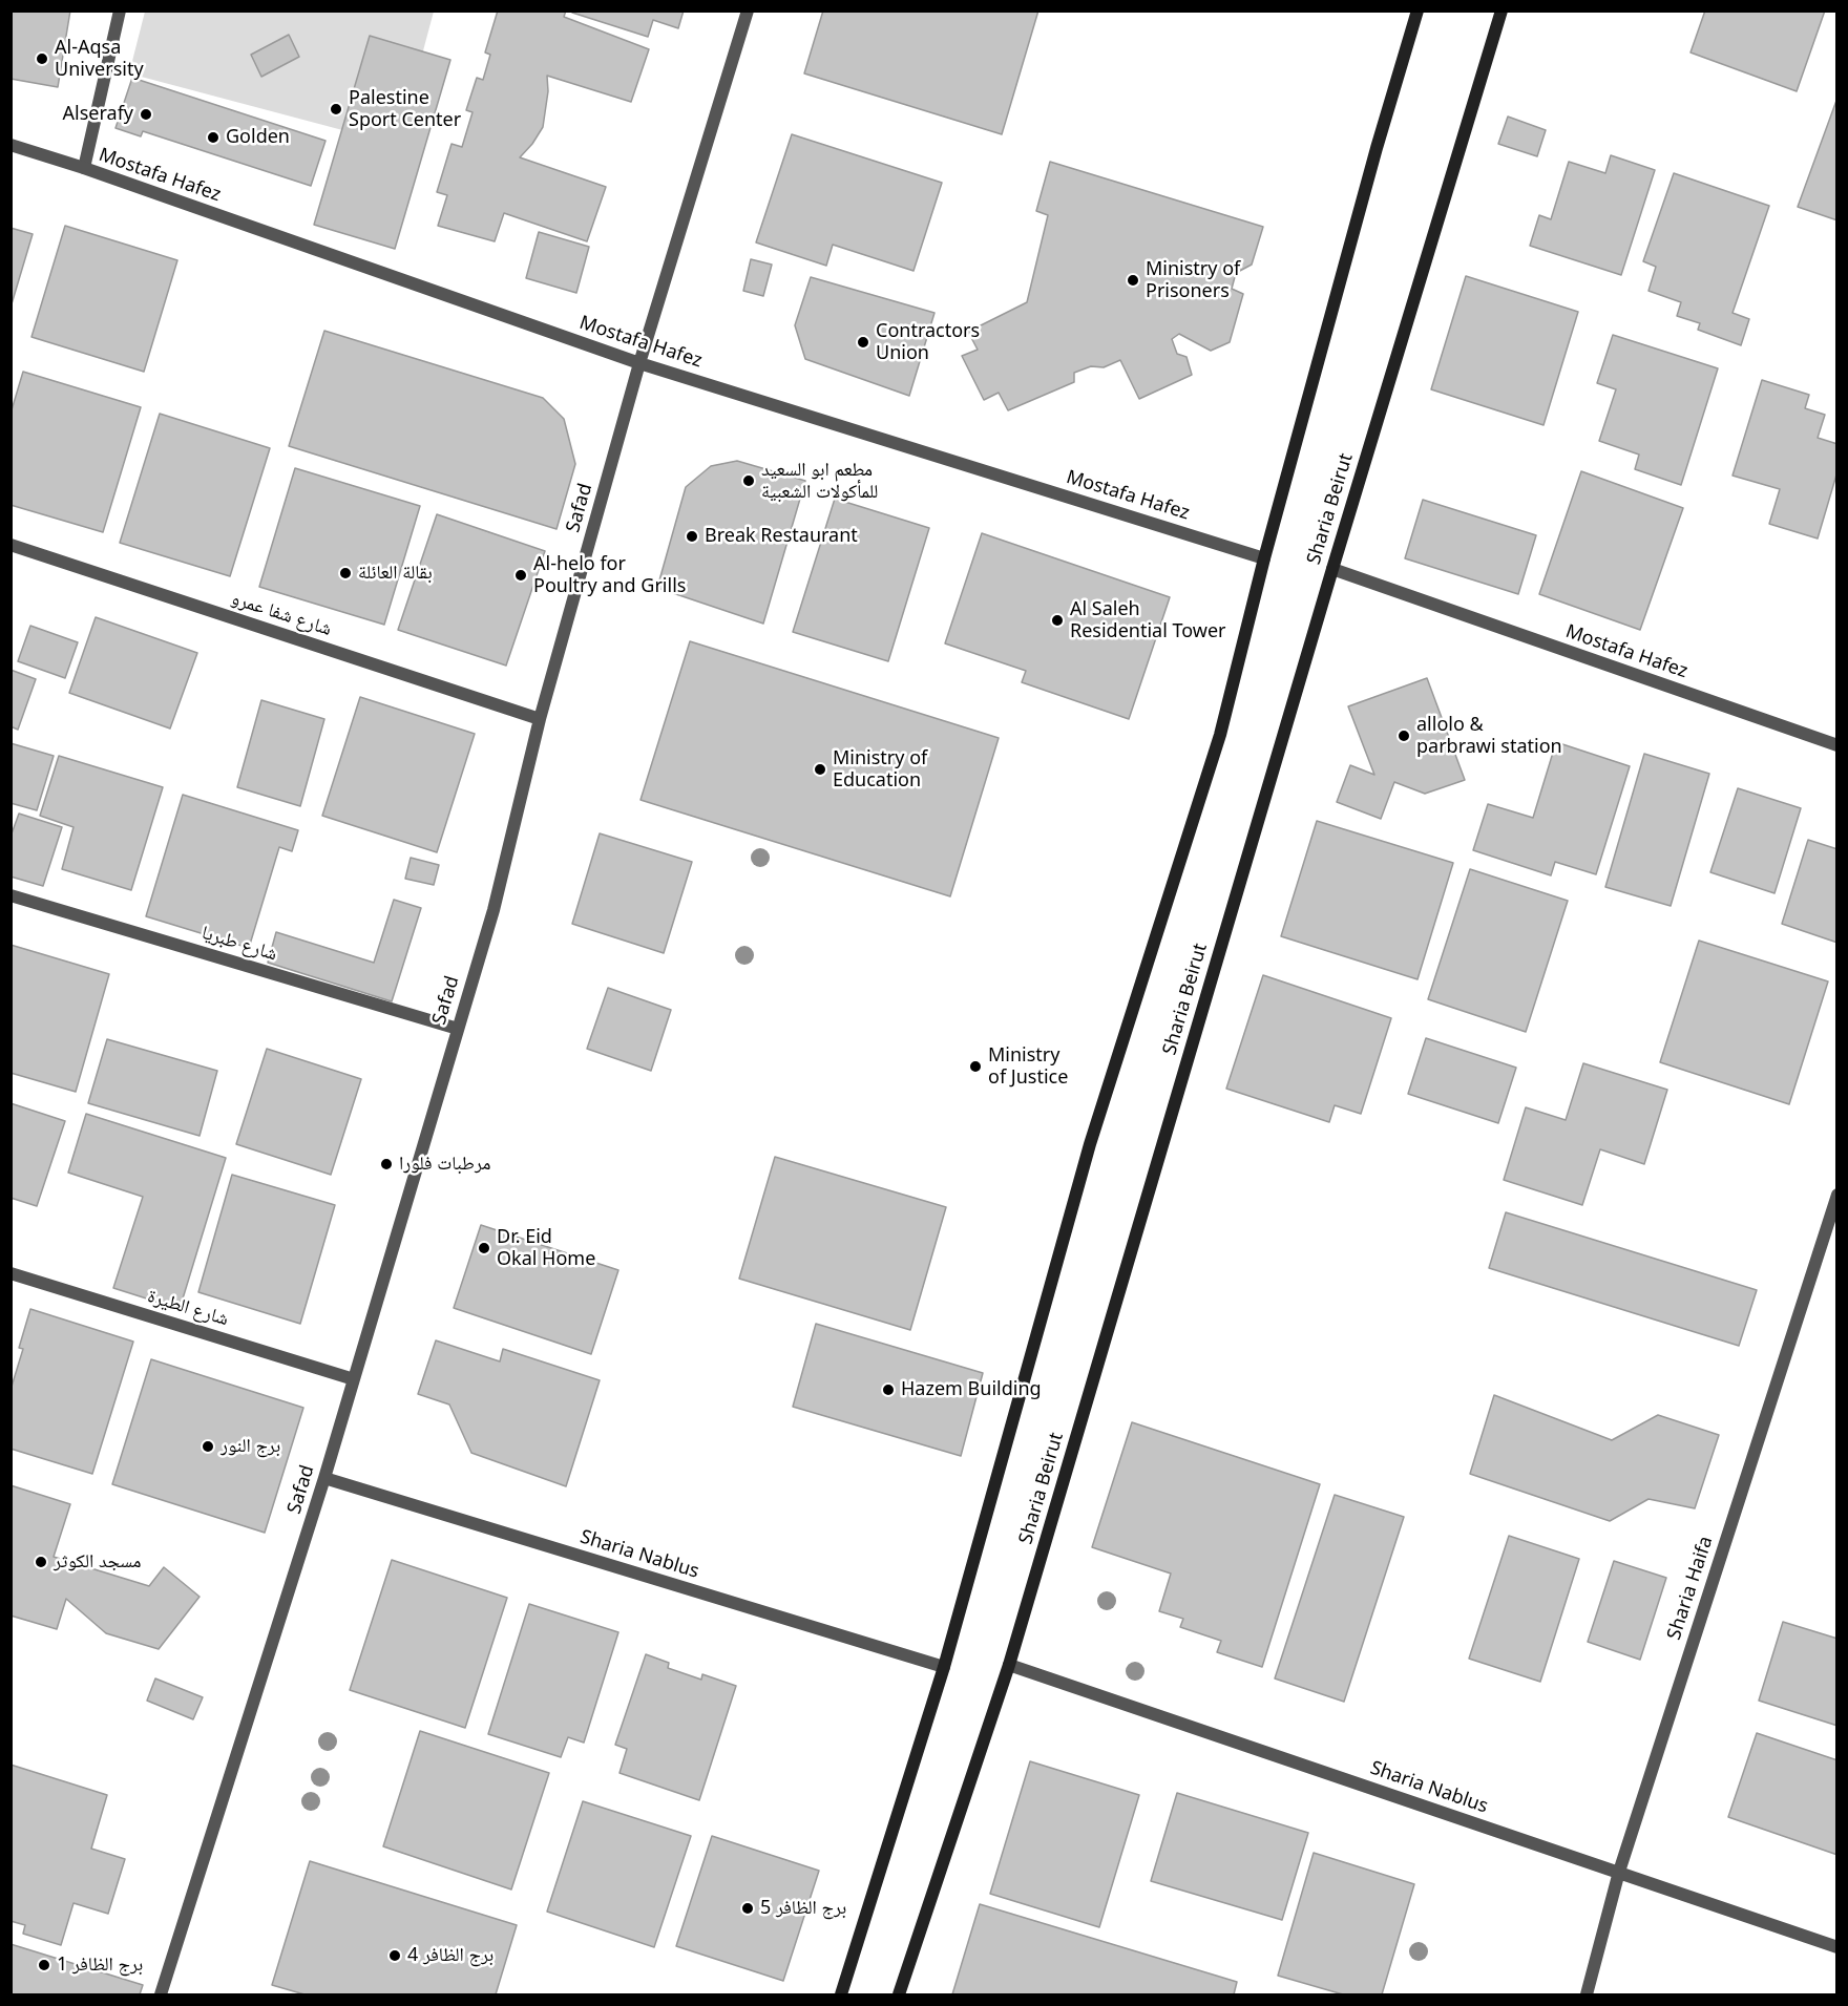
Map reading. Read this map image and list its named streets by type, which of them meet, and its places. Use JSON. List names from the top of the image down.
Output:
{
  "streets": {
    "main road": ["Sharia Beirut"],
    "street": [
      "Mostafa Hafez",
      "Safad",
      "شارع شفا عمرو",
      "شارع طبريا",
      "شارع الطيرة",
      "Sharia Nablus",
      "Sharia Haifa"
    ]
  },
  "crossings": [
    ["Mostafa Hafez", "Safad"],
    ["Mostafa Hafez", "Sharia Beirut"],
    ["Safad", "شارع شفا عمرو"],
    ["Safad", "شارع طبريا"],
    ["Safad", "شارع الطيرة"],
    ["Safad", "Sharia Nablus"],
    ["Sharia Beirut", "Sharia Nablus"],
    ["Sharia Nablus", "Sharia Haifa"]
  ],
  "places": [
    "Al-Aqsa University",
    "Palestine Sport Center",
    "Alserafy",
    "Golden",
    "Ministry of Prisoners",
    "Contractors Union",
    "مطعم ابو السعيد للمأكولات الشعبية",
    "Break Restaurant",
    "بقالة العائلة",
    "Al-helo for Poultry and Grills",
    "Al Saleh Residential Tower",
    "allolo & parbrawi station",
    "Ministry of Education",
    "Ministry of Justice",
    "مرطبات فلورا",
    "Dr. Eid Okal Home",
    "Hazem Building",
    "برج النور",
    "مسجد الكوثر",
    "برج الظافر 5",
    "برج الظافر 4",
    "برج الظافر 1"
  ]
}
